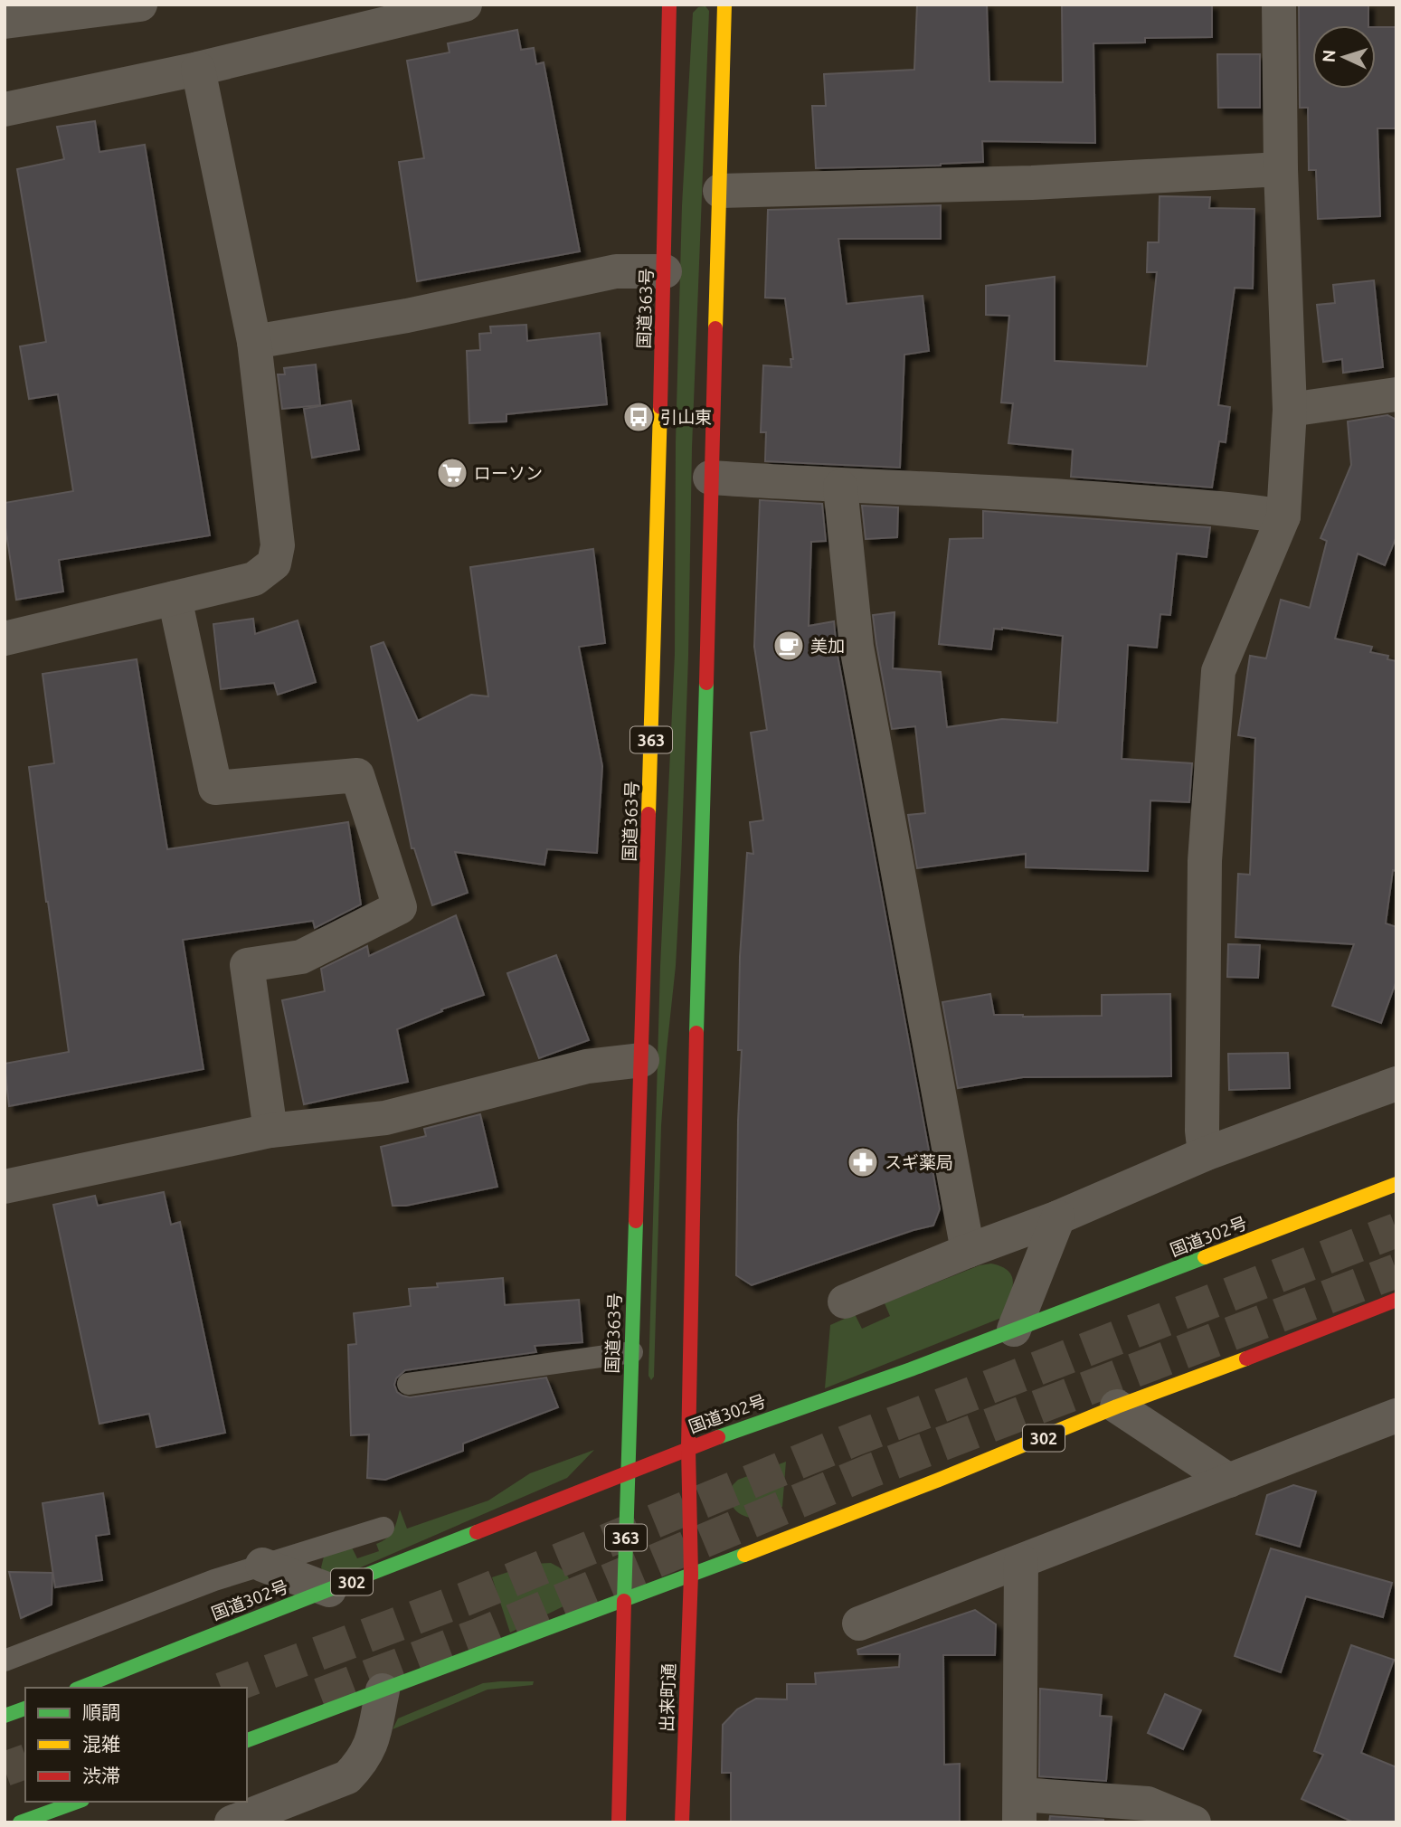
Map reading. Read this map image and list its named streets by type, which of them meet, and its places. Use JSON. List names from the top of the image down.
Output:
{
  "streets": {
    "main road": [
      "国道363号",
      "363",
      "国道302号",
      "302",
      "出来町通"
    ]
  },
  "crossings": [
    ["国道363号", "国道302号"],
    ["国道363号", "302"],
    ["302", "出来町通"]
  ],
  "places": {
    "bus stop": ["引山東"],
    "supermarket": ["ローソン"],
    "cafe": ["美加"],
    "pharmacy": ["スギ薬局"]
  },
  "legend": ["順調", "混雑", "渋滞"],
  "north": "left"
}
